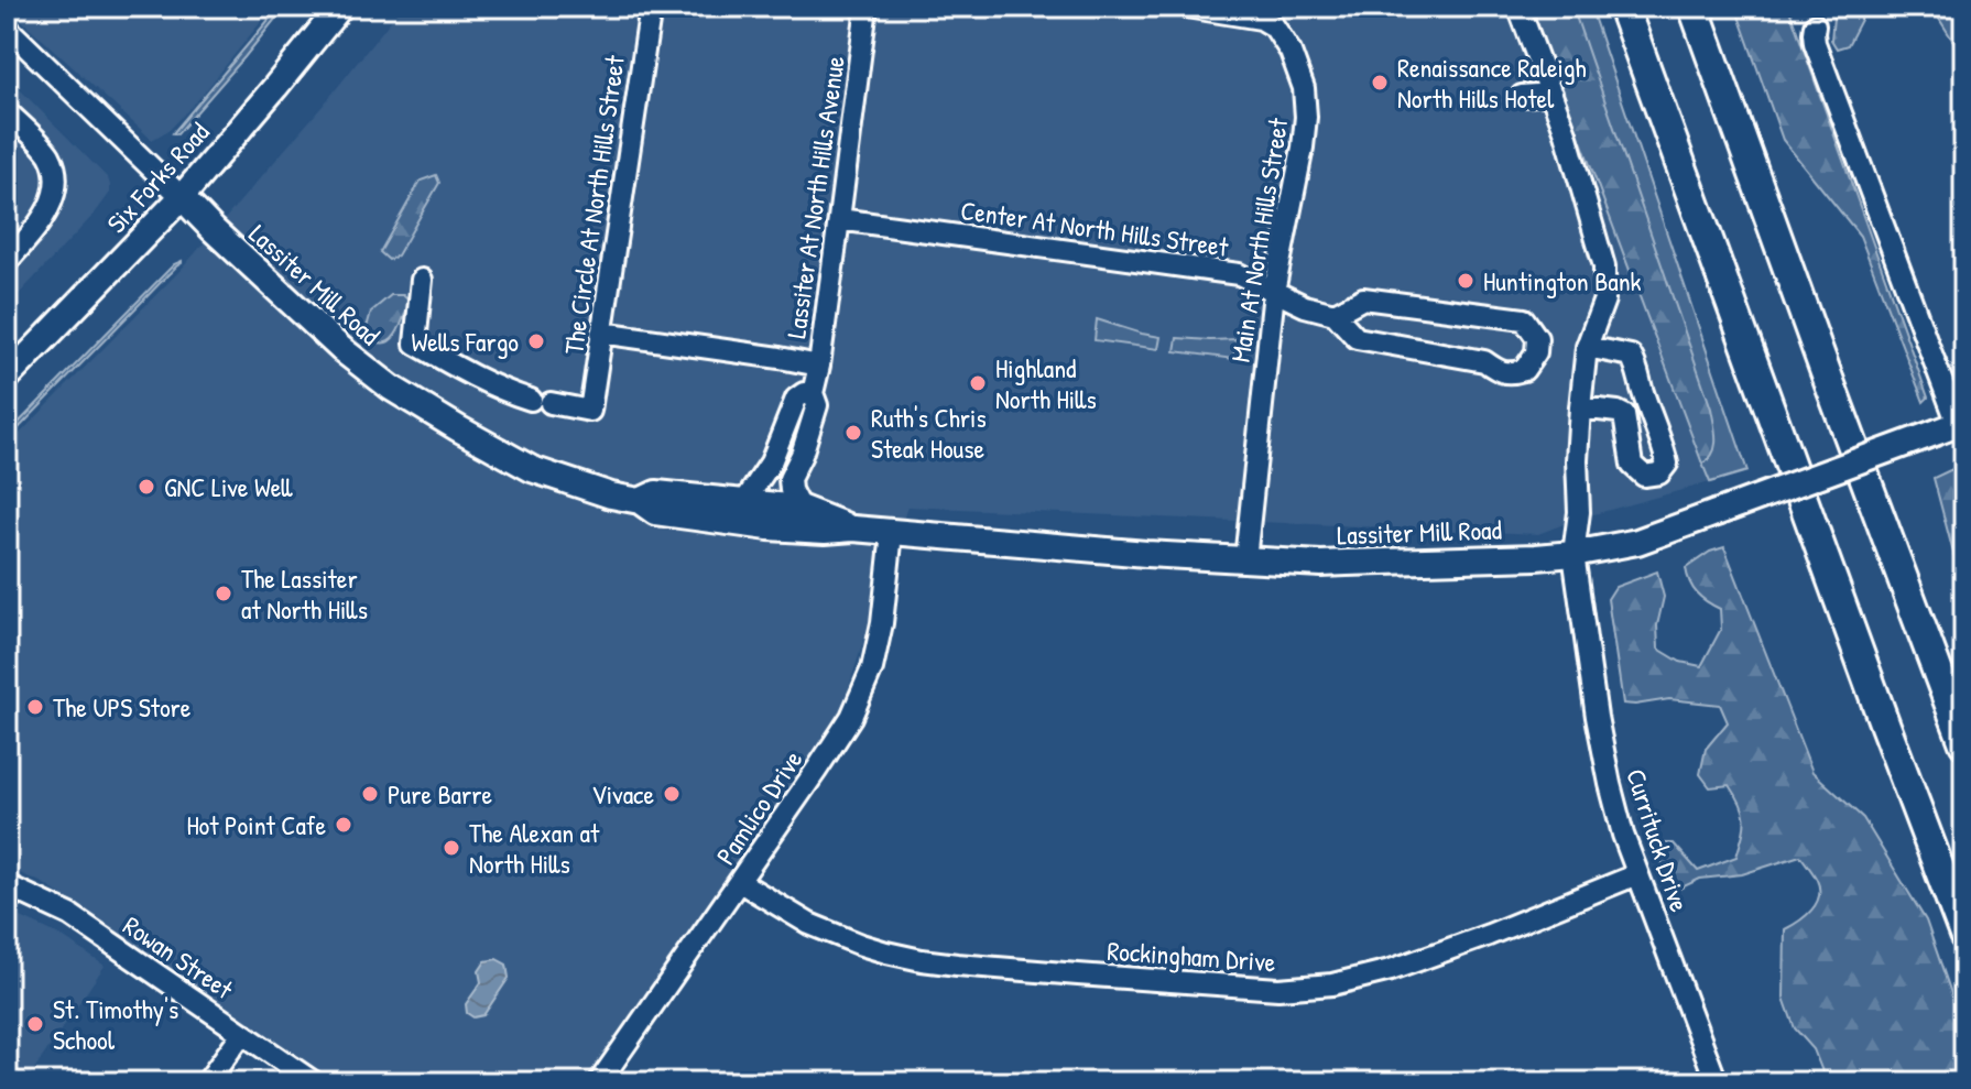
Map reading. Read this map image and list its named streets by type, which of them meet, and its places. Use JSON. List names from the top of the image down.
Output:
{
  "streets": {
    "main road": ["Six Forks Road", "Lassiter Mill Road"],
    "street": [
      "Lassiter At North Hills Avenue",
      "The Circle At North Hills Street",
      "Center At North Hills Street",
      "Main At North Hills Street",
      "Pamlico Drive",
      "Currituck Drive",
      "Rockingham Drive",
      "Rowan Street"
    ]
  },
  "crossings": [
    ["Six Forks Road", "Lassiter Mill Road"],
    ["Lassiter At North Hills Avenue", "Center At North Hills Street"],
    ["Lassiter At North Hills Avenue", "Lassiter Mill Road"],
    ["Center At North Hills Street", "Main At North Hills Street"],
    ["Main At North Hills Street", "Lassiter Mill Road"],
    ["Lassiter Mill Road", "Pamlico Drive"],
    ["Lassiter Mill Road", "Currituck Drive"],
    ["Pamlico Drive", "Rockingham Drive"],
    ["Currituck Drive", "Rockingham Drive"]
  ],
  "places": [
    "Renaissance Raleigh North Hills Hotel",
    "Huntington Bank",
    "Wells Fargo",
    "Highland North Hills",
    "Ruth's Chris Steak House",
    "GNC Live Well",
    "The Lassiter at North Hills",
    "The UPS Store",
    "Pure Barre",
    "Vivace",
    "Hot Point Cafe",
    "The Alexan at North Hills",
    "St. Timothy's School"
  ]
}
